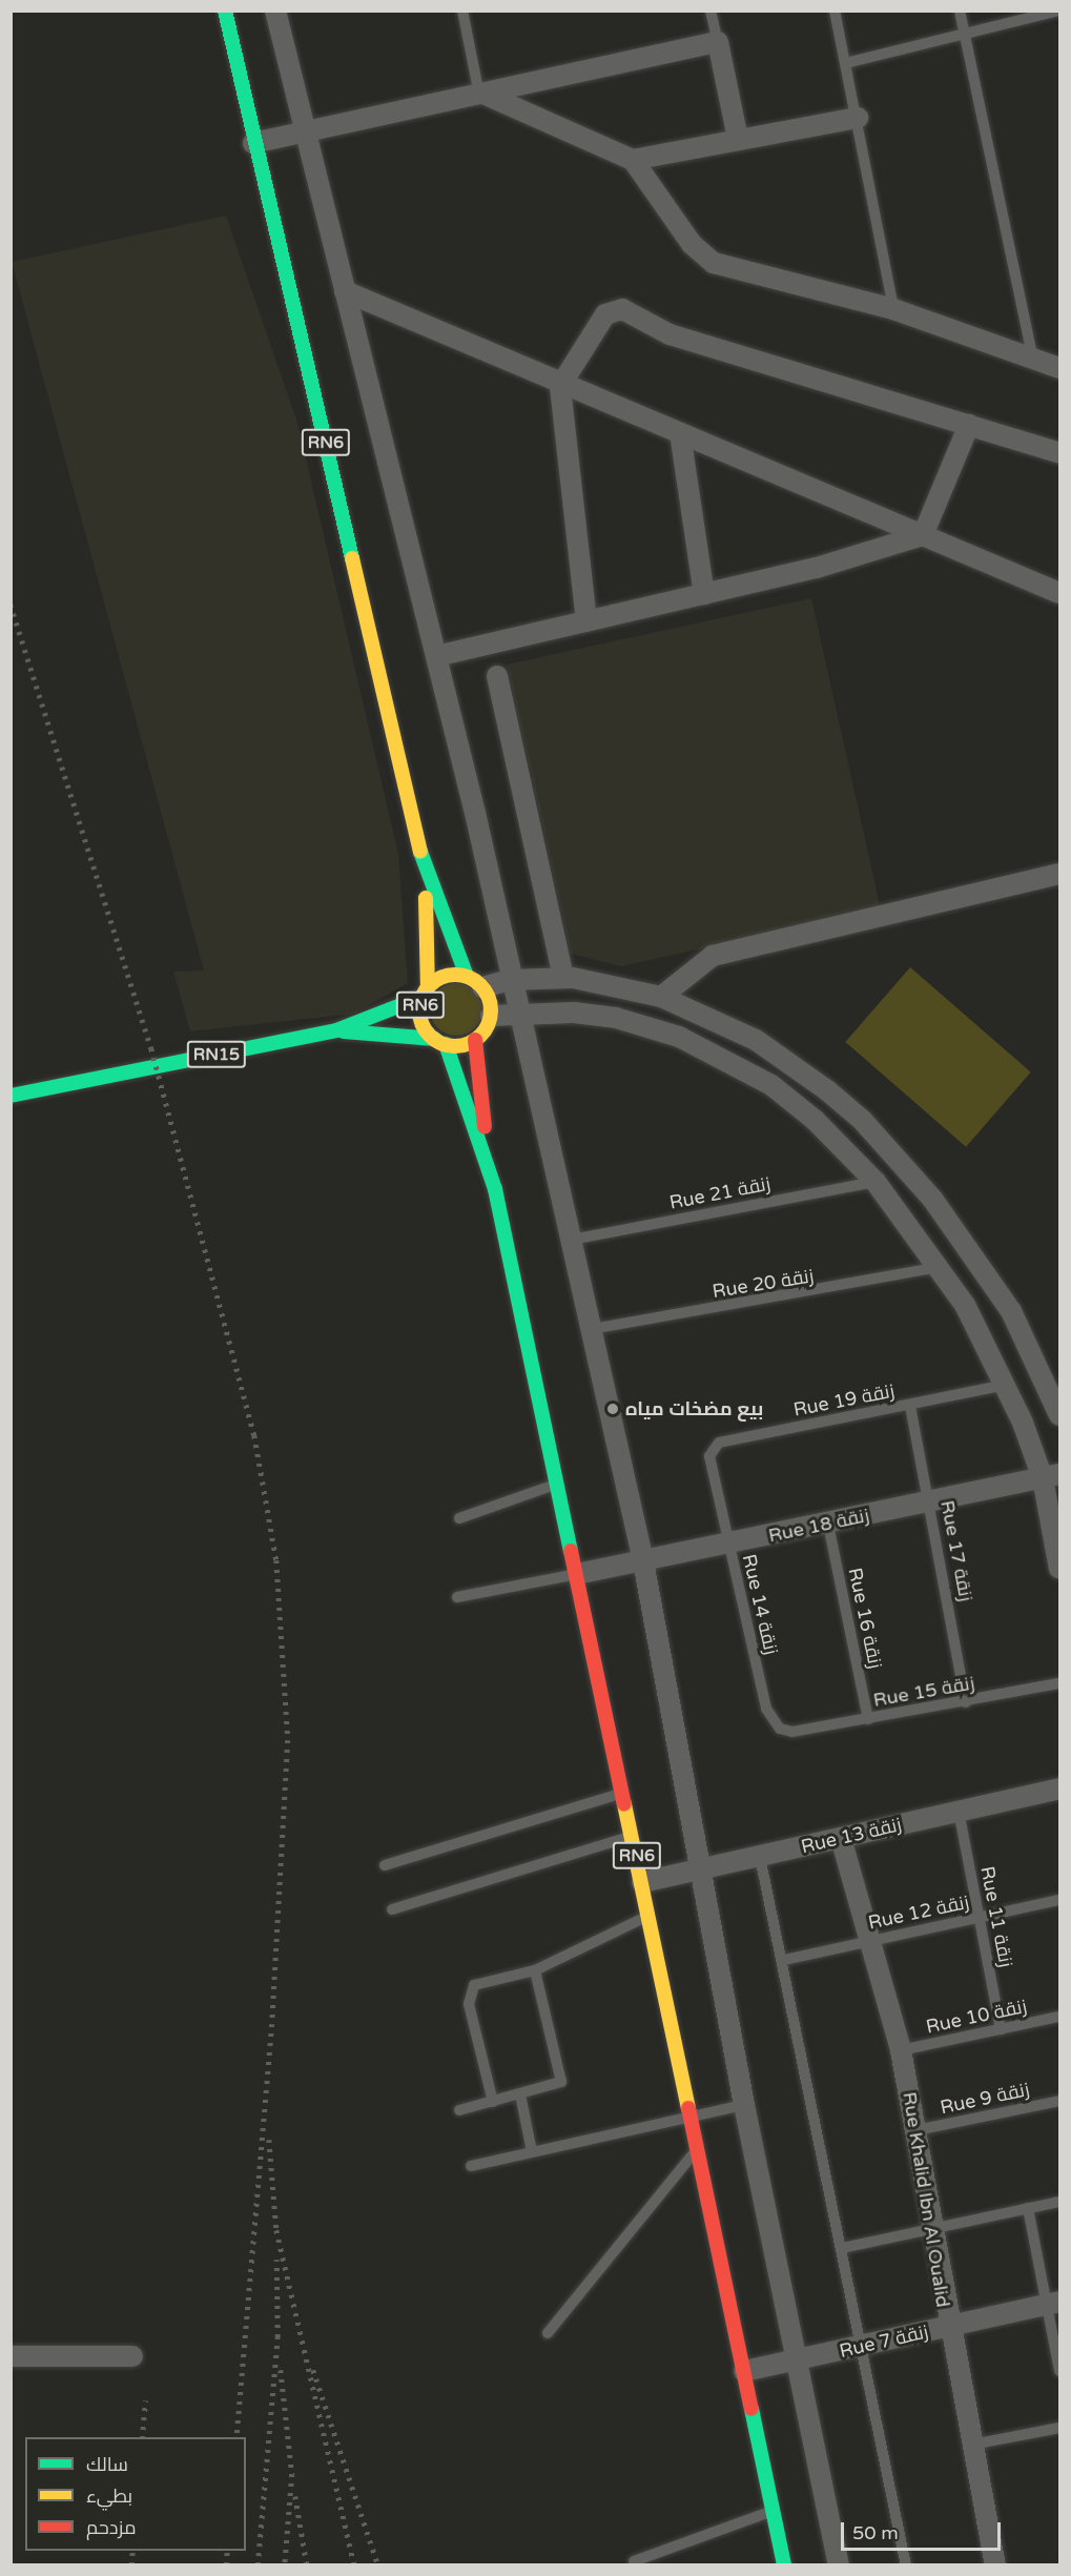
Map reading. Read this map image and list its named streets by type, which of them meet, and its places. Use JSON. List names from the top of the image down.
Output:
{
  "streets": {
    "main road": ["RN6", "RN15"],
    "street": [
      "Rue 18 زنقة",
      "Rue 13 زنقة",
      "Rue Khalid Ibn Al Oualid",
      "Rue 7 زنقة"
    ],
    "lane": [
      "Rue 21 زنقة",
      "Rue 20 زنقة",
      "Rue 19 زنقة",
      "Rue 17 زنقة",
      "Rue 14 زنقة",
      "Rue 16 زنقة",
      "Rue 15 زنقة",
      "Rue 12 زنقة",
      "Rue 11 زنقة",
      "Rue 10 زنقة",
      "Rue 9 زنقة"
    ]
  },
  "crossings": [
    ["RN6", "RN15"],
    ["RN6", "Rue 18 زنقة"],
    ["RN6", "Rue 13 زنقة"],
    ["RN6", "Rue 7 زنقة"],
    ["Rue 19 زنقة", "Rue 17 زنقة"],
    ["Rue 19 زنقة", "Rue 14 زنقة"],
    ["Rue 18 زنقة", "Rue 17 زنقة"],
    ["Rue 18 زنقة", "Rue 14 زنقة"],
    ["Rue 18 زنقة", "Rue 16 زنقة"],
    ["Rue 17 زنقة", "Rue 15 زنقة"],
    ["Rue 14 زنقة", "Rue 15 زنقة"],
    ["Rue 16 زنقة", "Rue 15 زنقة"],
    ["Rue 13 زنقة", "Rue 11 زنقة"],
    ["Rue 13 زنقة", "Rue Khalid Ibn Al Oualid"],
    ["Rue 12 زنقة", "Rue 11 زنقة"],
    ["Rue 12 زنقة", "Rue Khalid Ibn Al Oualid"],
    ["Rue 11 زنقة", "Rue 10 زنقة"],
    ["Rue 10 زنقة", "Rue Khalid Ibn Al Oualid"],
    ["Rue 9 زنقة", "Rue Khalid Ibn Al Oualid"],
    ["Rue Khalid Ibn Al Oualid", "Rue 7 زنقة"]
  ],
  "places": ["بيع مضخات مياه"],
  "legend": ["سالك", "بطيء", "مزدحم"],
  "scale_bar": "50 m"
}
